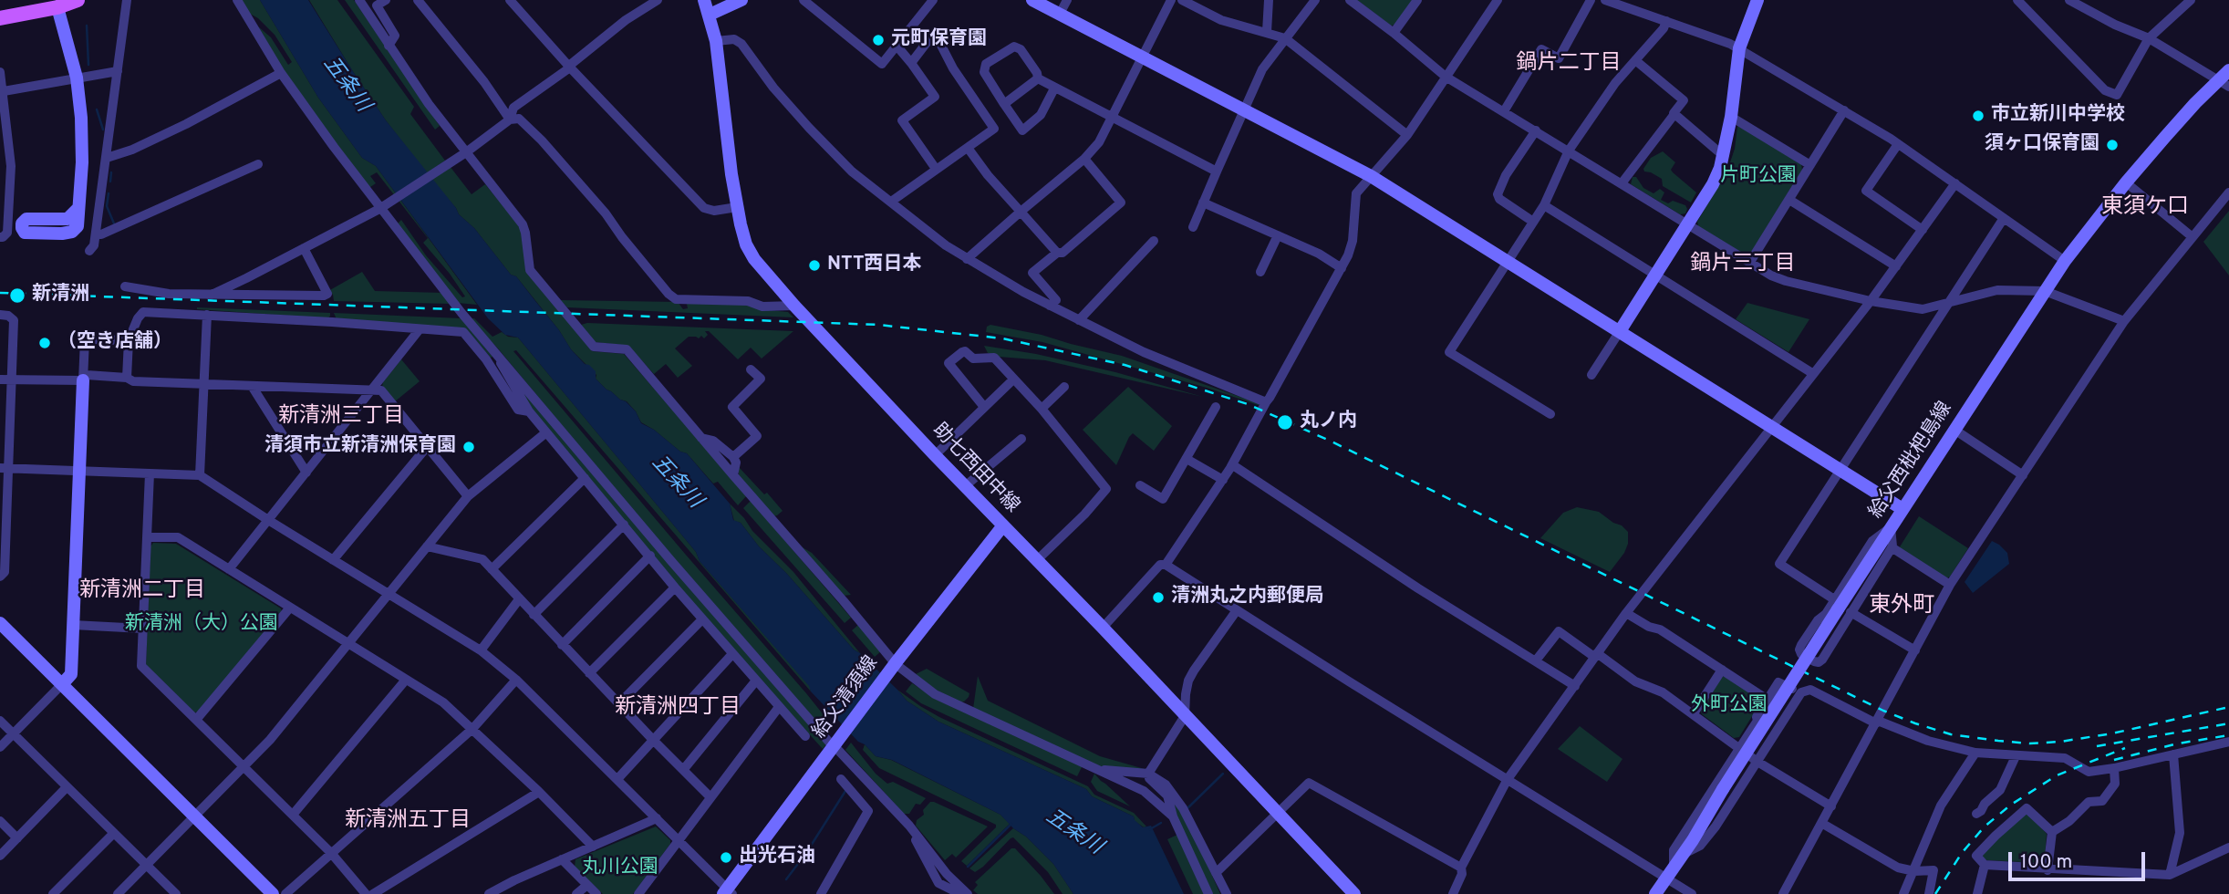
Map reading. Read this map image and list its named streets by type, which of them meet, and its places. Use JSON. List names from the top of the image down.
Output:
{
  "streets": {
    "main road": ["給父西枇杷島線", "助七西田中線", "給父清須線"]
  },
  "crossings": [
    ["助七西田中線", "給父清須線"]
  ],
  "districts": [
    "鍋片二丁目",
    "東須ケ口",
    "鍋片三丁目",
    "新清洲三丁目",
    "新清洲二丁目",
    "東外町",
    "新清洲四丁目",
    "新清洲五丁目"
  ],
  "water": ["五条川"],
  "parks": [
    "片町公園",
    "新清洲（大）公園",
    "外町公園",
    "丸川公園"
  ],
  "places": [
    "元町保育園",
    "市立新川中学校",
    "須ヶ口保育園",
    "NTT西日本",
    "新清洲",
    "（空き店舗）",
    "丸ノ内",
    "清須市立新清洲保育園",
    "清洲丸之内郵便局",
    "出光石油"
  ],
  "scale_bar": "100 m"
}
